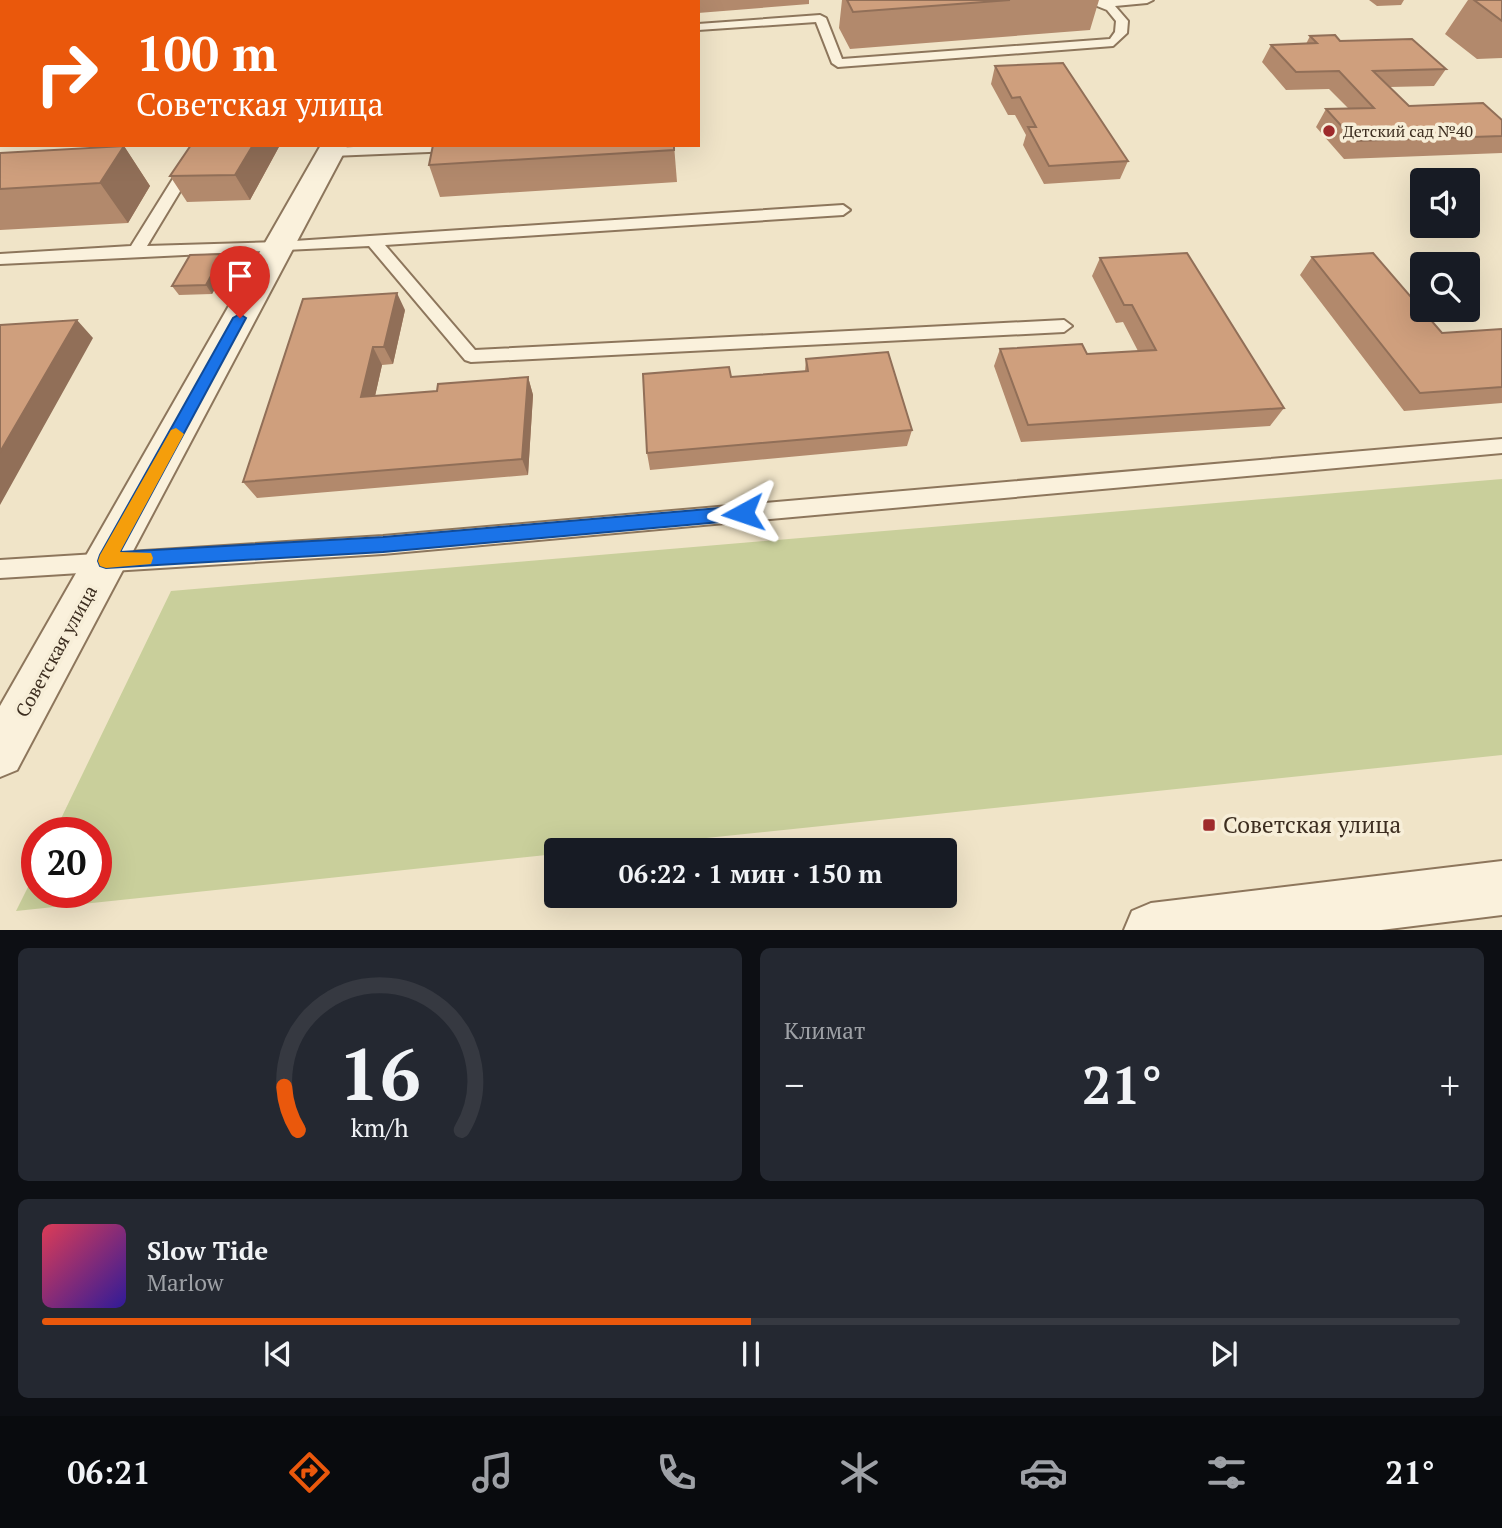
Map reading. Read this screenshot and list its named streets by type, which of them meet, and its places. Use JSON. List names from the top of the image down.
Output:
{
  "streets": {
    "street": ["Советская улица"]
  },
  "places": {
    "other": ["Детский сад №40"],
    "transit": ["Советская улица"]
  },
  "page": {
    "turn": ["100 m", "Советская улица"],
    "limit": "20",
    "trip": "06:22 · 1 мин · 150 m",
    "tile": "Климат",
    "heat": ["−", "21°", "+"],
    "song": ["Slow Tide", "Marlow"],
    "tabs": ["06:21", "21°"],
    "gauge": ["16", "km/h"]
  }
}
